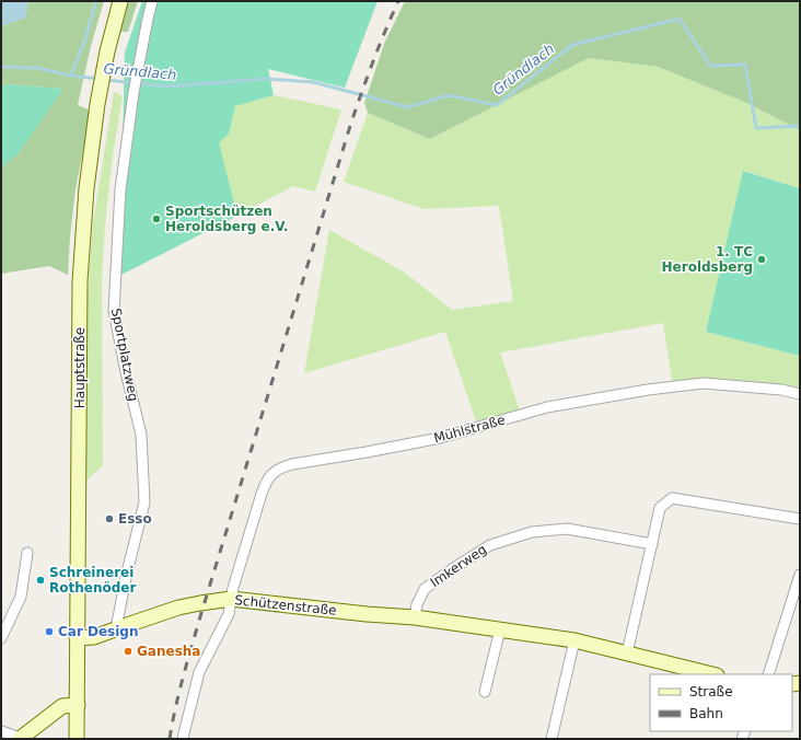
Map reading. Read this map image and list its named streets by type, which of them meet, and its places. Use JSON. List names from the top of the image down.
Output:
{
  "streets": {
    "street": [
      "Sportplatzweg",
      "Hauptstraße",
      "Mühlstraße",
      "Imkerweg",
      "Schützenstraße"
    ]
  },
  "crossings": [
    ["Sportplatzweg", "Schützenstraße"],
    ["Hauptstraße", "Schützenstraße"],
    ["Mühlstraße", "Schützenstraße"],
    ["Imkerweg", "Schützenstraße"]
  ],
  "water": ["Gründlach"],
  "places": [
    "Sportschützen Heroldsberg e.V.",
    "1. TC Heroldsberg",
    "Esso",
    "Schreinerei Rothenöder",
    "Car Design",
    "Ganesha"
  ],
  "legend": ["Straße", "Bahn"]
}
